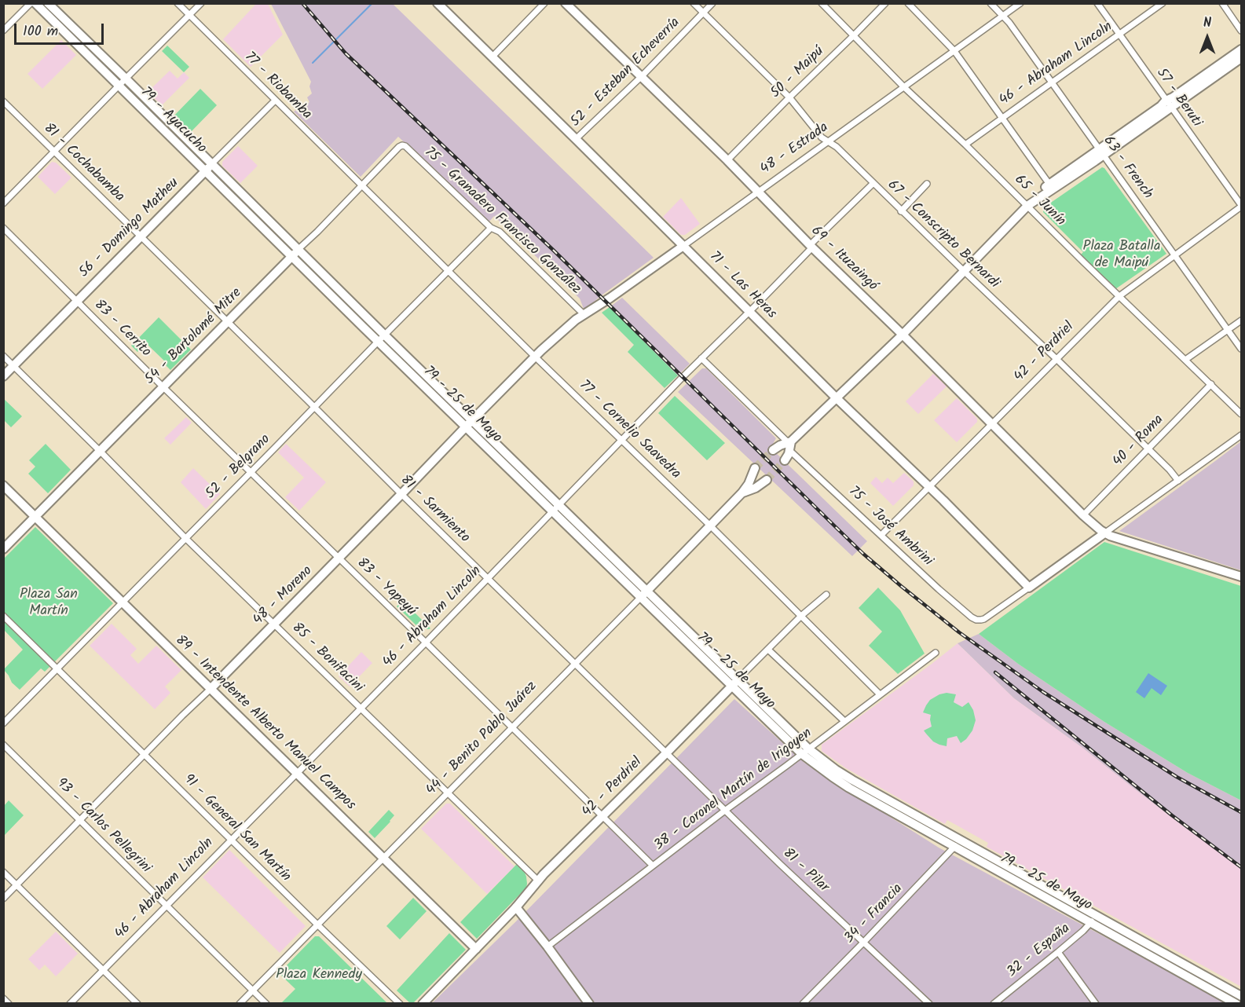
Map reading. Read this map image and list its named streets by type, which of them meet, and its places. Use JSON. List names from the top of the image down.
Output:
{
  "streets": {
    "street": [
      "46 - Abraham Lincoln",
      "52 - Esteban Echeverría",
      "50 - Maipú",
      "77 - Riobamba",
      "57 - Beruti",
      "79 - Ayacucho",
      "48 - Estrada",
      "81 - Cochabamba",
      "63 - French",
      "65 - Junín",
      "75 - Granadero Francisco González",
      "56 - Domingo Matheu",
      "67 - Conscripto Bernardi",
      "69 - Ituzaingó",
      "71 - Las Heras",
      "83 - Cerrito",
      "54 - Bartolomé Mitre",
      "42 - Perdriel",
      "79 - 25 de Mayo",
      "77 - Cornelio Saavedra",
      "40 - Roma",
      "52 - Belgrano",
      "81 - Sarmiento",
      "75 - José Ambrini",
      "83 - Yapeyú",
      "48 - Moreno",
      "85 - Bonifacini",
      "89 - Intendente Alberto Manuel Campos",
      "44 - Benito Pablo Juárez",
      "38 - Coronel Martín de Irigoyen",
      "93 - Carlos Pellegrini",
      "91 - General San Martín",
      "81 - Pilar",
      "34 - Francia",
      "32 - España"
    ]
  },
  "crossings": [
    ["46 - Abraham Lincoln", "57 - Beruti"],
    ["46 - Abraham Lincoln", "63 - French"],
    ["46 - Abraham Lincoln", "65 - Junín"],
    ["46 - Abraham Lincoln", "67 - Conscripto Bernardi"],
    ["46 - Abraham Lincoln", "69 - Ituzaingó"],
    ["46 - Abraham Lincoln", "71 - Las Heras"],
    ["46 - Abraham Lincoln", "79 - 25 de Mayo"],
    ["46 - Abraham Lincoln", "77 - Cornelio Saavedra"],
    ["46 - Abraham Lincoln", "81 - Sarmiento"],
    ["46 - Abraham Lincoln", "75 - José Ambrini"],
    ["46 - Abraham Lincoln", "83 - Yapeyú"],
    ["46 - Abraham Lincoln", "85 - Bonifacini"],
    ["46 - Abraham Lincoln", "89 - Intendente Alberto Manuel Campos"],
    ["46 - Abraham Lincoln", "93 - Carlos Pellegrini"],
    ["46 - Abraham Lincoln", "91 - General San Martín"],
    ["52 - Esteban Echeverría", "67 - Conscripto Bernardi"],
    ["52 - Esteban Echeverría", "69 - Ituzaingó"],
    ["52 - Esteban Echeverría", "71 - Las Heras"],
    ["50 - Maipú", "65 - Junín"],
    ["50 - Maipú", "67 - Conscripto Bernardi"],
    ["50 - Maipú", "69 - Ituzaingó"],
    ["77 - Riobamba", "56 - Domingo Matheu"],
    ["77 - Riobamba", "54 - Bartolomé Mitre"],
    ["77 - Riobamba", "77 - Cornelio Saavedra"],
    ["57 - Beruti", "42 - Perdriel"],
    ["79 - Ayacucho", "56 - Domingo Matheu"],
    ["79 - Ayacucho", "54 - Bartolomé Mitre"],
    ["79 - Ayacucho", "79 - 25 de Mayo"],
    ["48 - Estrada", "63 - French"],
    ["48 - Estrada", "65 - Junín"],
    ["48 - Estrada", "75 - Granadero Francisco González"],
    ["48 - Estrada", "67 - Conscripto Bernardi"],
    ["48 - Estrada", "69 - Ituzaingó"],
    ["48 - Estrada", "71 - Las Heras"],
    ["48 - Estrada", "48 - Moreno"],
    ["81 - Cochabamba", "56 - Domingo Matheu"],
    ["81 - Cochabamba", "54 - Bartolomé Mitre"],
    ["81 - Cochabamba", "81 - Sarmiento"],
    ["63 - French", "42 - Perdriel"],
    ["65 - Junín", "42 - Perdriel"],
    ["65 - Junín", "40 - Roma"],
    ["75 - Granadero Francisco González", "54 - Bartolomé Mitre"],
    ["75 - Granadero Francisco González", "52 - Belgrano"],
    ["75 - Granadero Francisco González", "48 - Moreno"],
    ["56 - Domingo Matheu", "83 - Cerrito"],
    ["56 - Domingo Matheu", "85 - Bonifacini"],
    ["67 - Conscripto Bernardi", "42 - Perdriel"],
    ["67 - Conscripto Bernardi", "40 - Roma"],
    ["69 - Ituzaingó", "42 - Perdriel"],
    ["69 - Ituzaingó", "40 - Roma"],
    ["71 - Las Heras", "42 - Perdriel"],
    ["71 - Las Heras", "75 - José Ambrini"],
    ["83 - Cerrito", "54 - Bartolomé Mitre"],
    ["83 - Cerrito", "83 - Yapeyú"],
    ["54 - Bartolomé Mitre", "79 - 25 de Mayo"],
    ["54 - Bartolomé Mitre", "77 - Cornelio Saavedra"],
    ["54 - Bartolomé Mitre", "81 - Sarmiento"],
    ["54 - Bartolomé Mitre", "83 - Yapeyú"],
    ["54 - Bartolomé Mitre", "85 - Bonifacini"],
    ["54 - Bartolomé Mitre", "89 - Intendente Alberto Manuel Campos"],
    ["42 - Perdriel", "79 - 25 de Mayo"],
    ["42 - Perdriel", "77 - Cornelio Saavedra"],
    ["42 - Perdriel", "81 - Sarmiento"],
    ["42 - Perdriel", "75 - José Ambrini"],
    ["42 - Perdriel", "83 - Yapeyú"],
    ["42 - Perdriel", "85 - Bonifacini"],
    ["42 - Perdriel", "89 - Intendente Alberto Manuel Campos"],
    ["42 - Perdriel", "81 - Pilar"],
    ["79 - 25 de Mayo", "52 - Belgrano"],
    ["79 - 25 de Mayo", "48 - Moreno"],
    ["79 - 25 de Mayo", "44 - Benito Pablo Juárez"],
    ["79 - 25 de Mayo", "38 - Coronel Martín de Irigoyen"],
    ["79 - 25 de Mayo", "34 - Francia"],
    ["79 - 25 de Mayo", "32 - España"],
    ["77 - Cornelio Saavedra", "52 - Belgrano"],
    ["77 - Cornelio Saavedra", "48 - Moreno"],
    ["77 - Cornelio Saavedra", "44 - Benito Pablo Juárez"],
    ["77 - Cornelio Saavedra", "38 - Coronel Martín de Irigoyen"],
    ["52 - Belgrano", "81 - Sarmiento"],
    ["52 - Belgrano", "83 - Yapeyú"],
    ["52 - Belgrano", "85 - Bonifacini"],
    ["52 - Belgrano", "89 - Intendente Alberto Manuel Campos"],
    ["52 - Belgrano", "91 - General San Martín"],
    ["81 - Sarmiento", "48 - Moreno"],
    ["81 - Sarmiento", "44 - Benito Pablo Juárez"],
    ["81 - Sarmiento", "81 - Pilar"],
    ["83 - Yapeyú", "48 - Moreno"],
    ["83 - Yapeyú", "44 - Benito Pablo Juárez"],
    ["83 - Yapeyú", "38 - Coronel Martín de Irigoyen"],
    ["48 - Moreno", "85 - Bonifacini"],
    ["48 - Moreno", "89 - Intendente Alberto Manuel Campos"],
    ["48 - Moreno", "93 - Carlos Pellegrini"],
    ["48 - Moreno", "91 - General San Martín"],
    ["85 - Bonifacini", "44 - Benito Pablo Juárez"],
    ["89 - Intendente Alberto Manuel Campos", "44 - Benito Pablo Juárez"],
    ["44 - Benito Pablo Juárez", "93 - Carlos Pellegrini"],
    ["44 - Benito Pablo Juárez", "91 - General San Martín"],
    ["38 - Coronel Martín de Irigoyen", "81 - Pilar"],
    ["81 - Pilar", "34 - Francia"]
  ],
  "parks": ["Plaza Batalla de Maipú", "Plaza San Martín", "Plaza Kennedy"],
  "scale_bar": "100 m",
  "north": "top"
}
